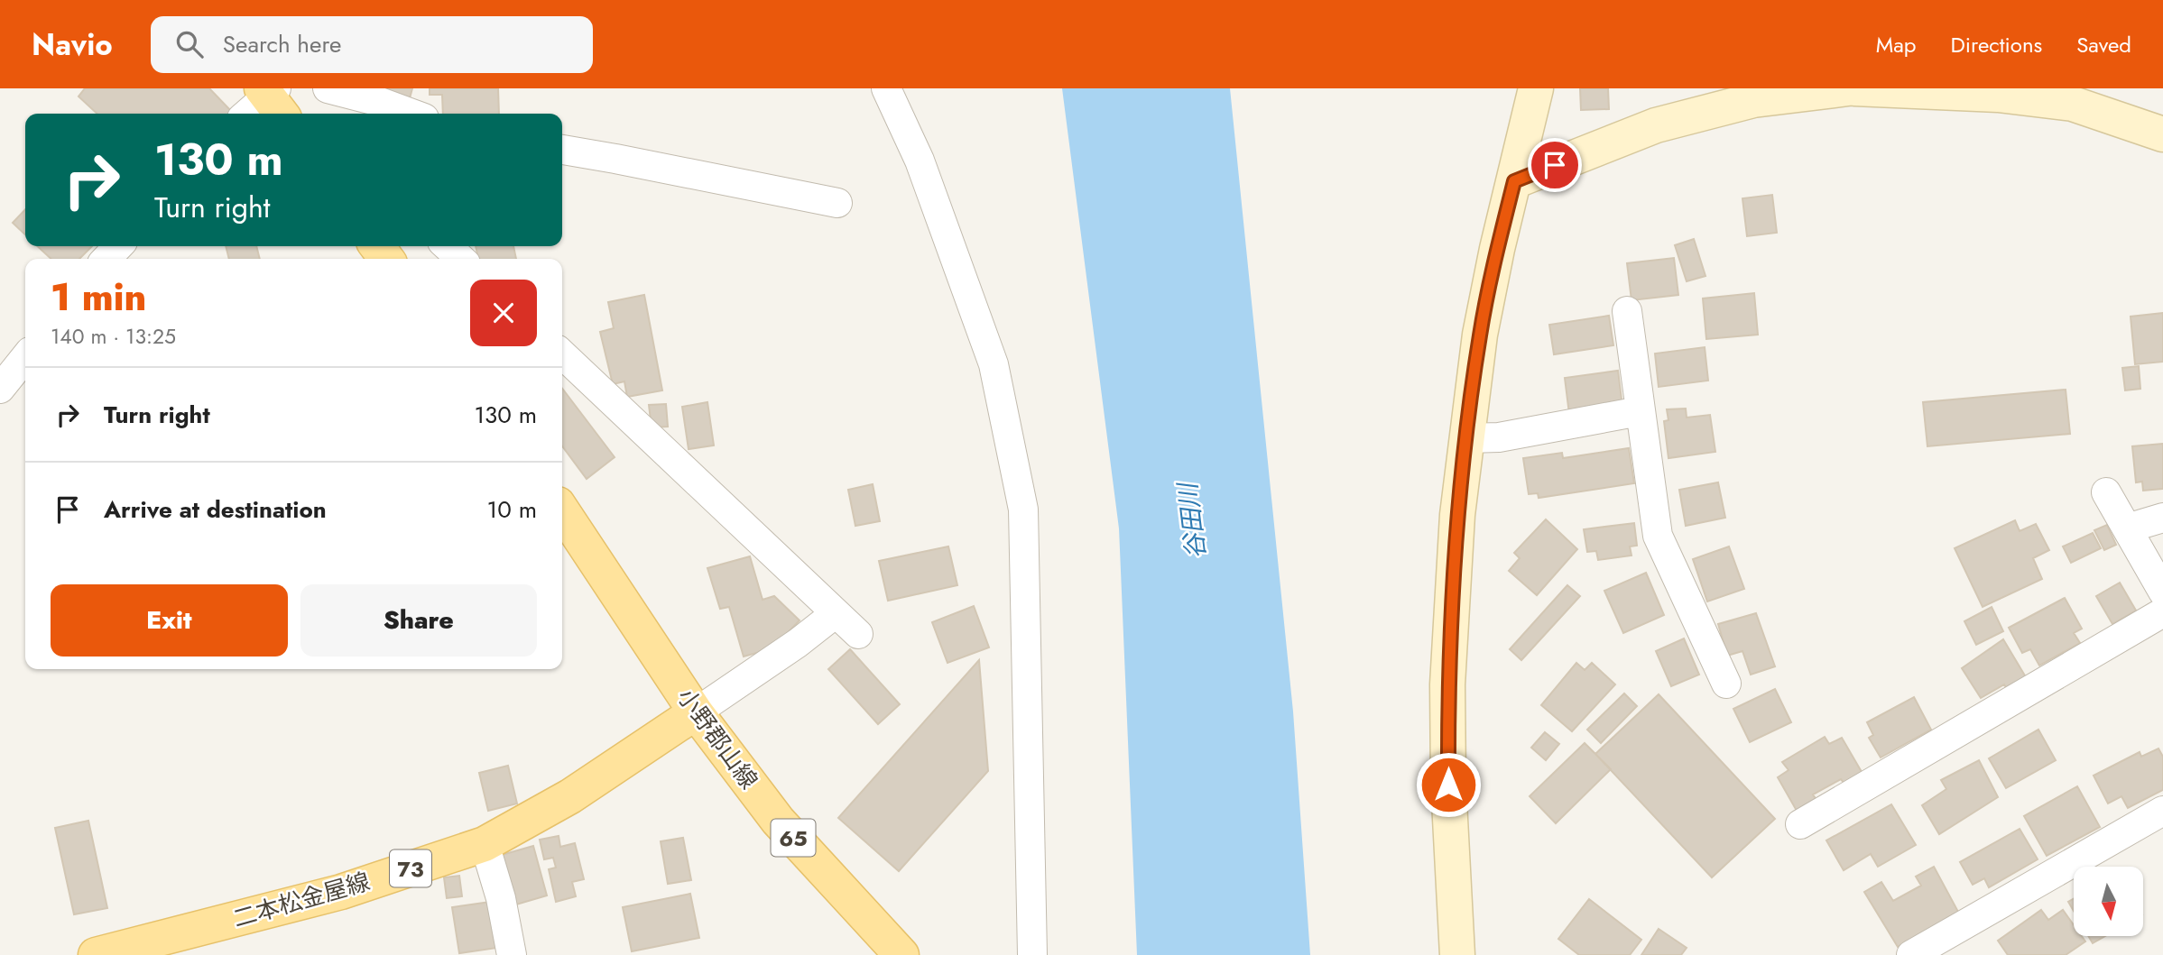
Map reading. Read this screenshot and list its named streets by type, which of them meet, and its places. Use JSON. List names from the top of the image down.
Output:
{
  "streets": {
    "main road": [
      "小野郡山線",
      "65",
      "73",
      "二本松金屋線"
    ]
  },
  "crossings": [
    ["小野郡山線", "二本松金屋線"]
  ],
  "water": ["谷田川"],
  "north": "bottom",
  "page": {
    "header": "Navio",
    "search": "Search here",
    "nav": ["Map", "Directions", "Saved"],
    "turn": ["130 m", "Turn right"],
    "heading": ["1 min", "140 m · 13:25"],
    "list": [
      {
        "name": "Turn right",
        "value": "130 m"
      },
      {
        "name": "Arrive at destination",
        "value": "10 m"
      }
    ],
    "buttons": ["Exit", "Share"]
  }
}
